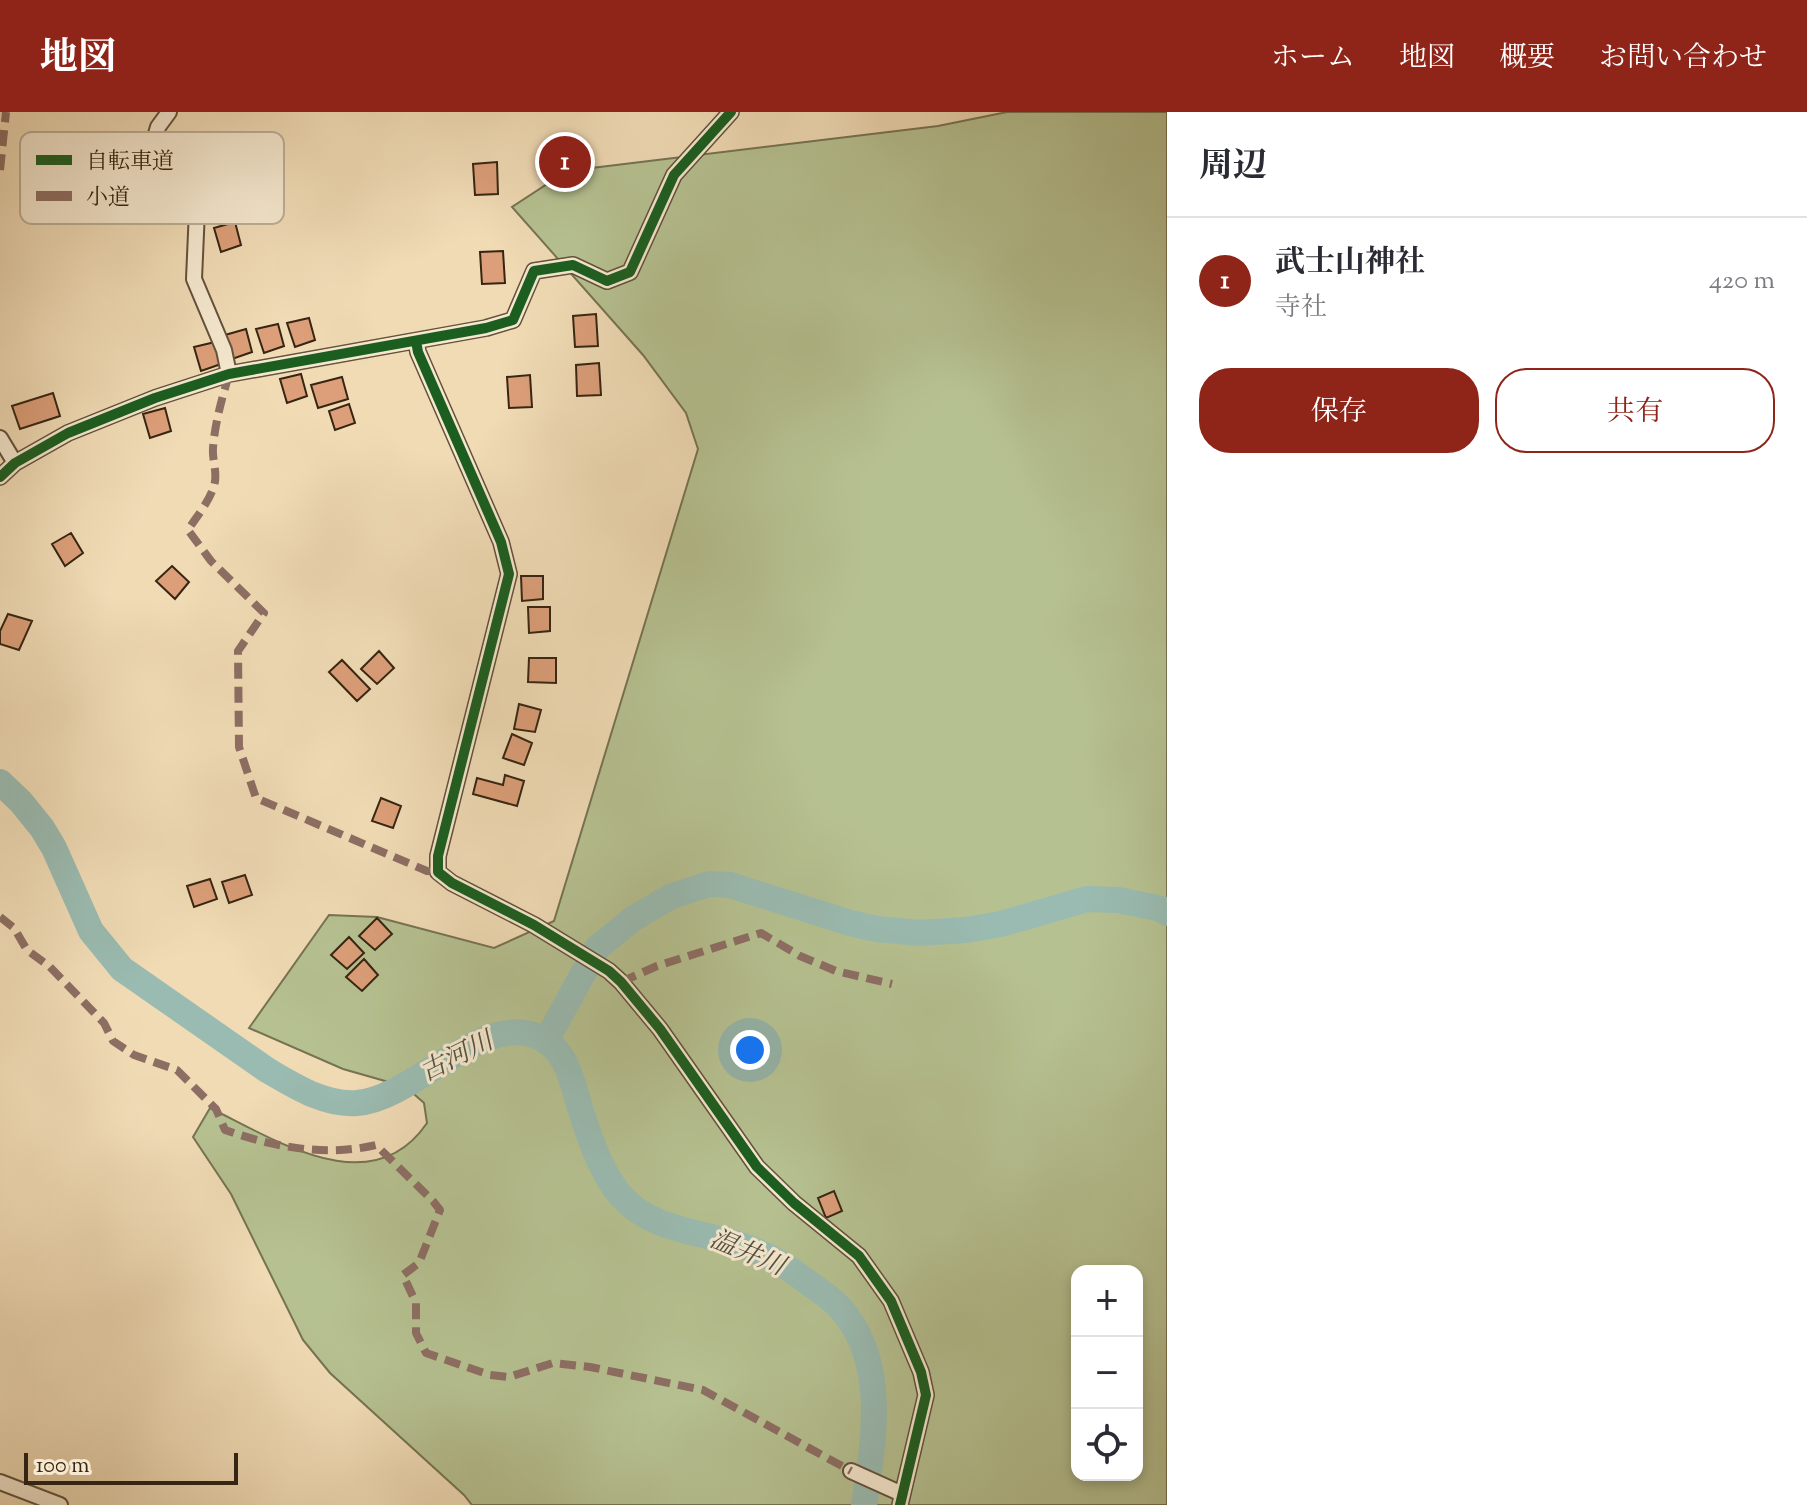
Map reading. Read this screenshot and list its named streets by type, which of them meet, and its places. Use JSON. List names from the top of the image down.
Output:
{
  "water": ["古河川", "温井川"],
  "legend": ["自転車道", "小道"],
  "scale_bar": "100 m",
  "page": {
    "header": "地図",
    "nav": [
      "ホーム",
      "地図",
      "概要",
      "お問い合わせ"
    ],
    "heading": "周辺",
    "pins": "1",
    "list": [
      {
        "mark": "1",
        "name": "武士山神社",
        "note": "寺社",
        "value": "420 m"
      }
    ],
    "buttons": ["保存", "共有"],
    "map_buttons": ["+", "−"],
    "scale": "100 m"
  }
}
